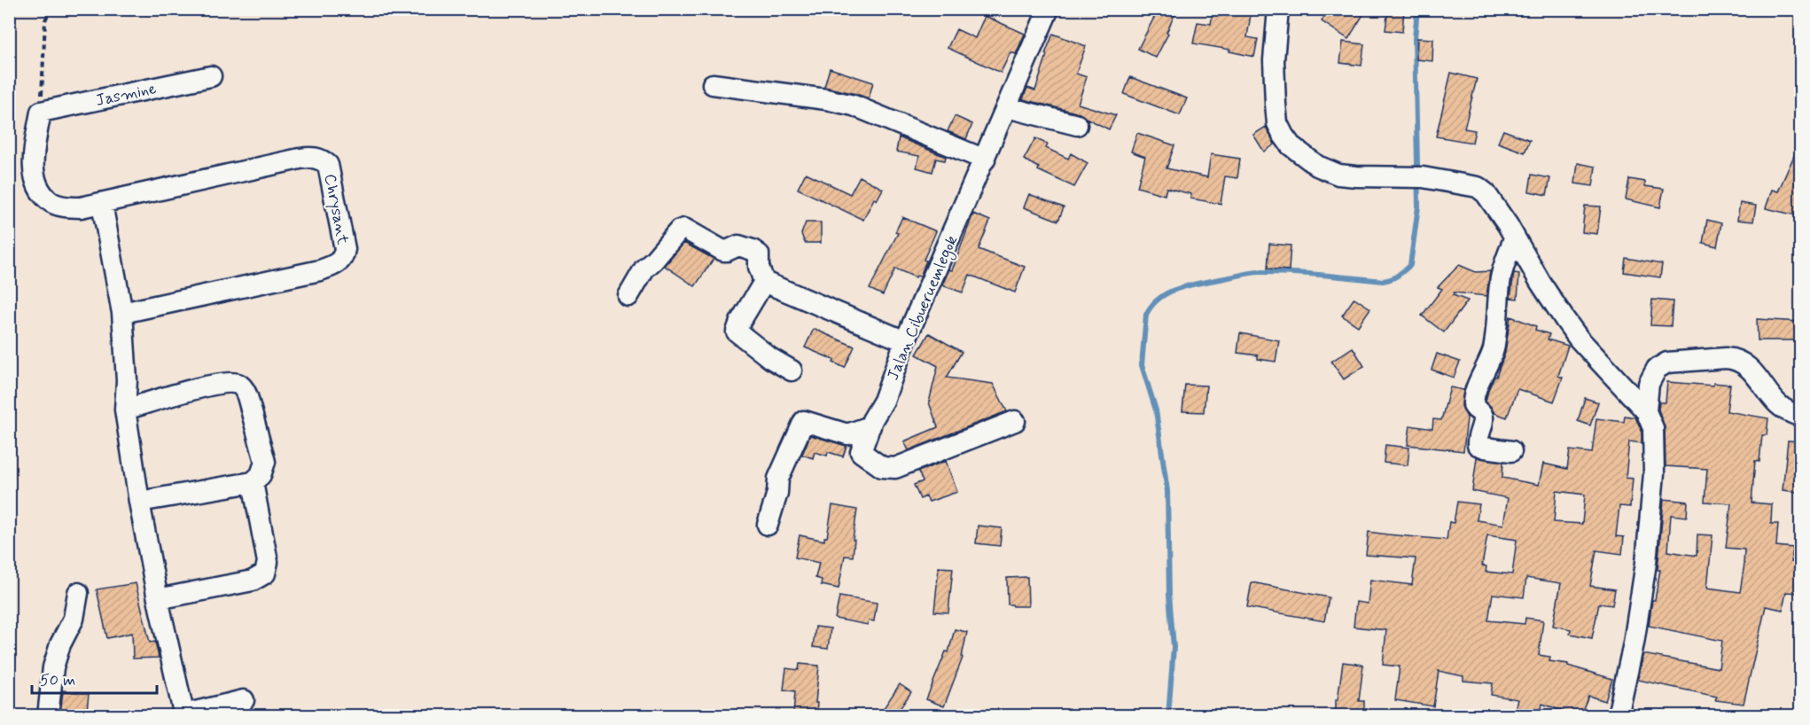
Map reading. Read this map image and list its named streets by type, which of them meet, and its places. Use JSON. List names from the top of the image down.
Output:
{
  "streets": {
    "street": ["Jasmine", "Chrysant", "Jalan Cibueruemlegok"]
  },
  "crossings": [
    ["Jasmine", "Chrysant"]
  ],
  "scale_bar": "50 m"
}
